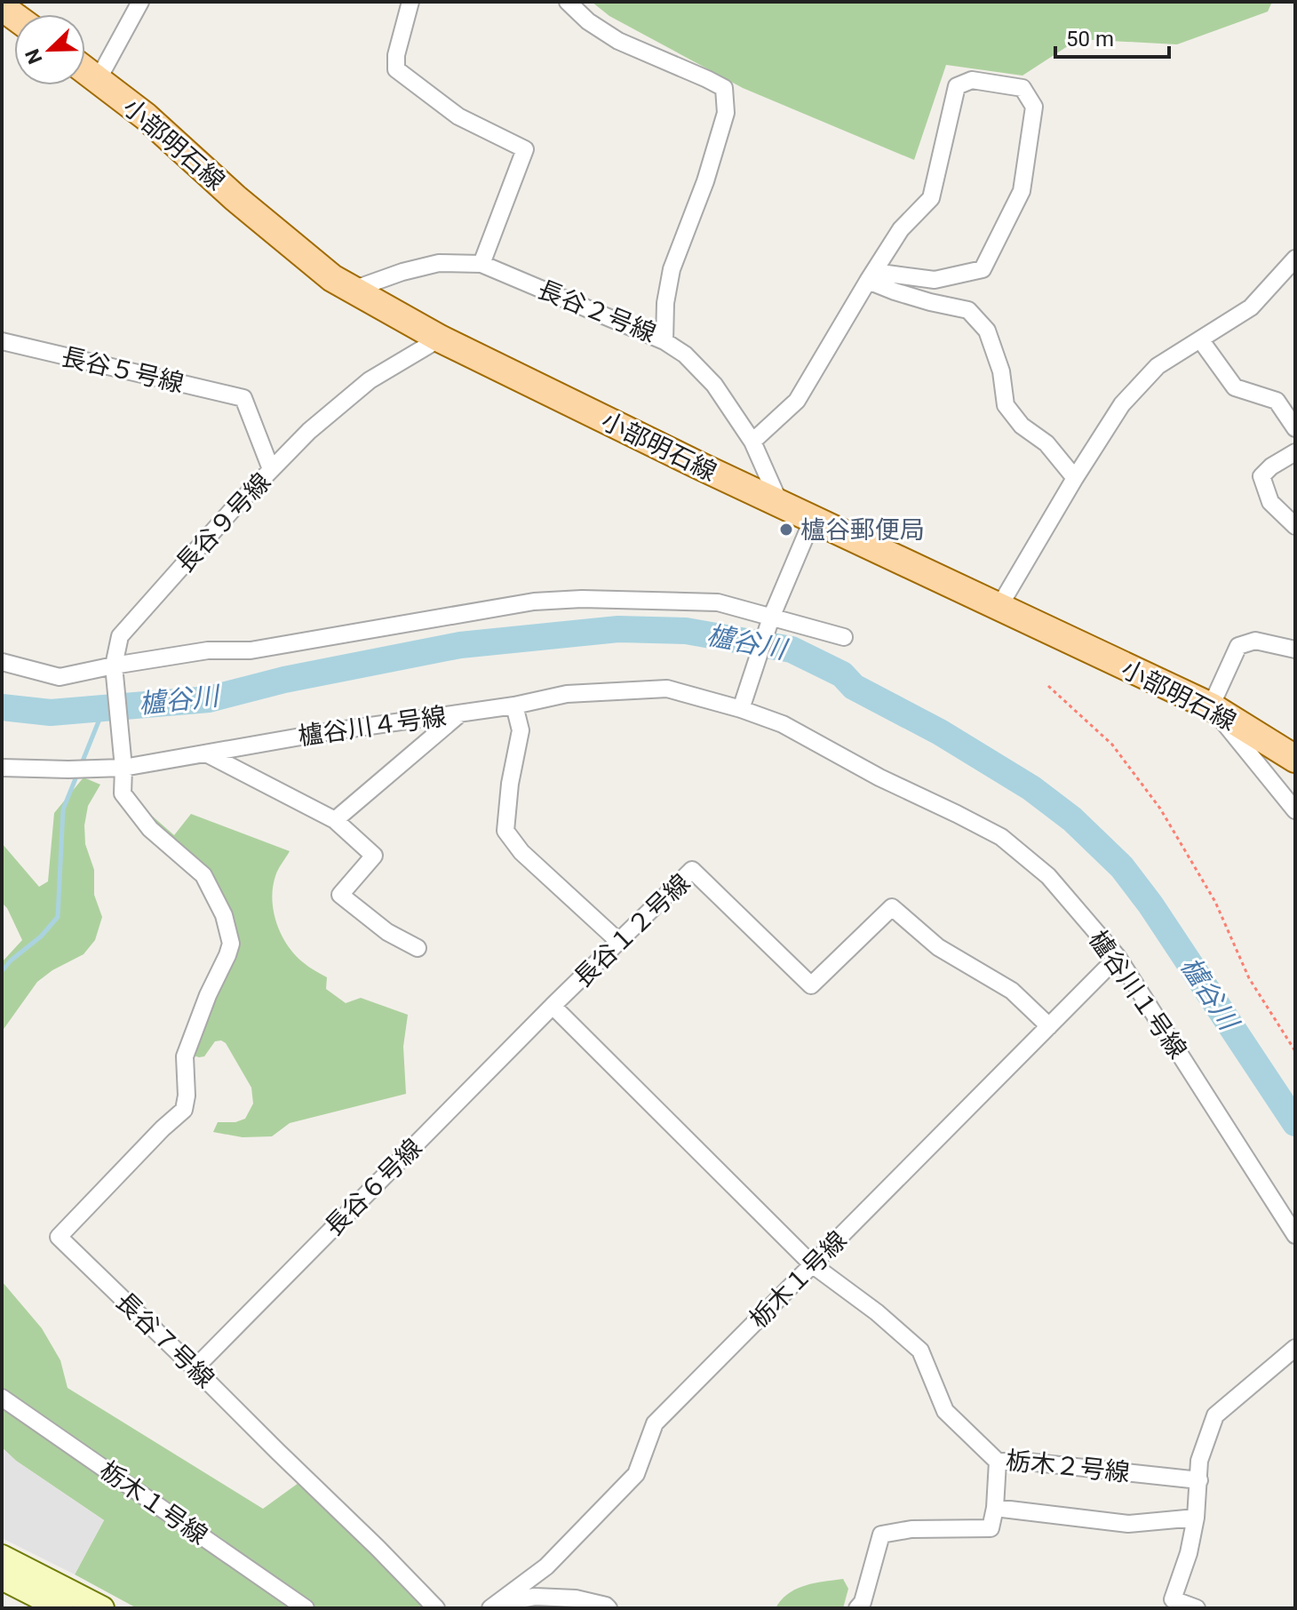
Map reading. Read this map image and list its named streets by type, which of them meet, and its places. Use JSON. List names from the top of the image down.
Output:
{
  "streets": {
    "main road": ["小部明石線"],
    "street": [
      "長谷２号線",
      "長谷５号線",
      "長谷９号線",
      "櫨谷川４号線",
      "長谷１２号線",
      "櫨谷川１号線",
      "長谷６号線",
      "栃木１号線",
      "長谷７号線",
      "栃木２号線"
    ]
  },
  "crossings": [
    ["小部明石線", "長谷９号線"],
    ["長谷５号線", "長谷９号線"],
    ["長谷９号線", "櫨谷川４号線"],
    ["長谷９号線", "長谷７号線"],
    ["櫨谷川４号線", "櫨谷川１号線"],
    ["長谷１２号線", "長谷６号線"],
    ["長谷１２号線", "栃木１号線"],
    ["長谷１２号線", "栃木２号線"],
    ["櫨谷川１号線", "栃木１号線"],
    ["長谷６号線", "長谷７号線"],
    ["栃木１号線", "栃木２号線"]
  ],
  "water": ["櫨谷川"],
  "places": ["櫨谷郵便局"],
  "scale_bar": "50 m",
  "north": "bottom left"
}
